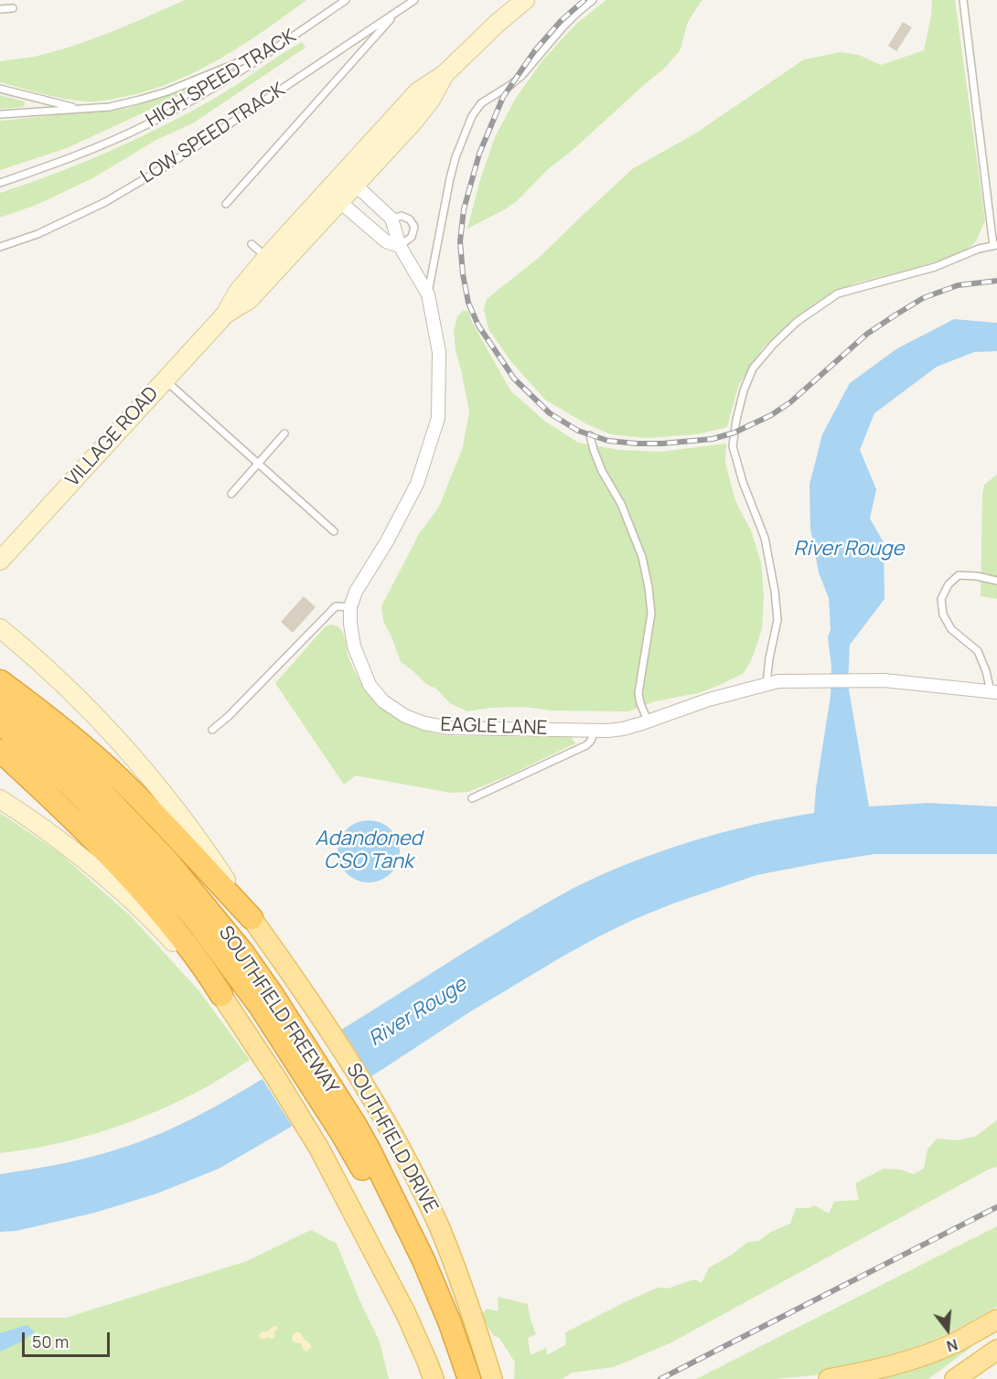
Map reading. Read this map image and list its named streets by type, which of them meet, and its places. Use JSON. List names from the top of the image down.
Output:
{
  "streets": {
    "highway": ["SOUTHFIELD FREEWAY"],
    "main road": ["SOUTHFIELD DRIVE"],
    "street": ["VILLAGE ROAD", "EAGLE LANE"],
    "lane": ["HIGH SPEED TRACK", "LOW SPEED TRACK"]
  },
  "crossings": [
    ["VILLAGE ROAD", "EAGLE LANE"]
  ],
  "water": ["River Rouge", "Adandoned CSO Tank"],
  "scale_bar": "50 m",
  "north": "bottom"
}
